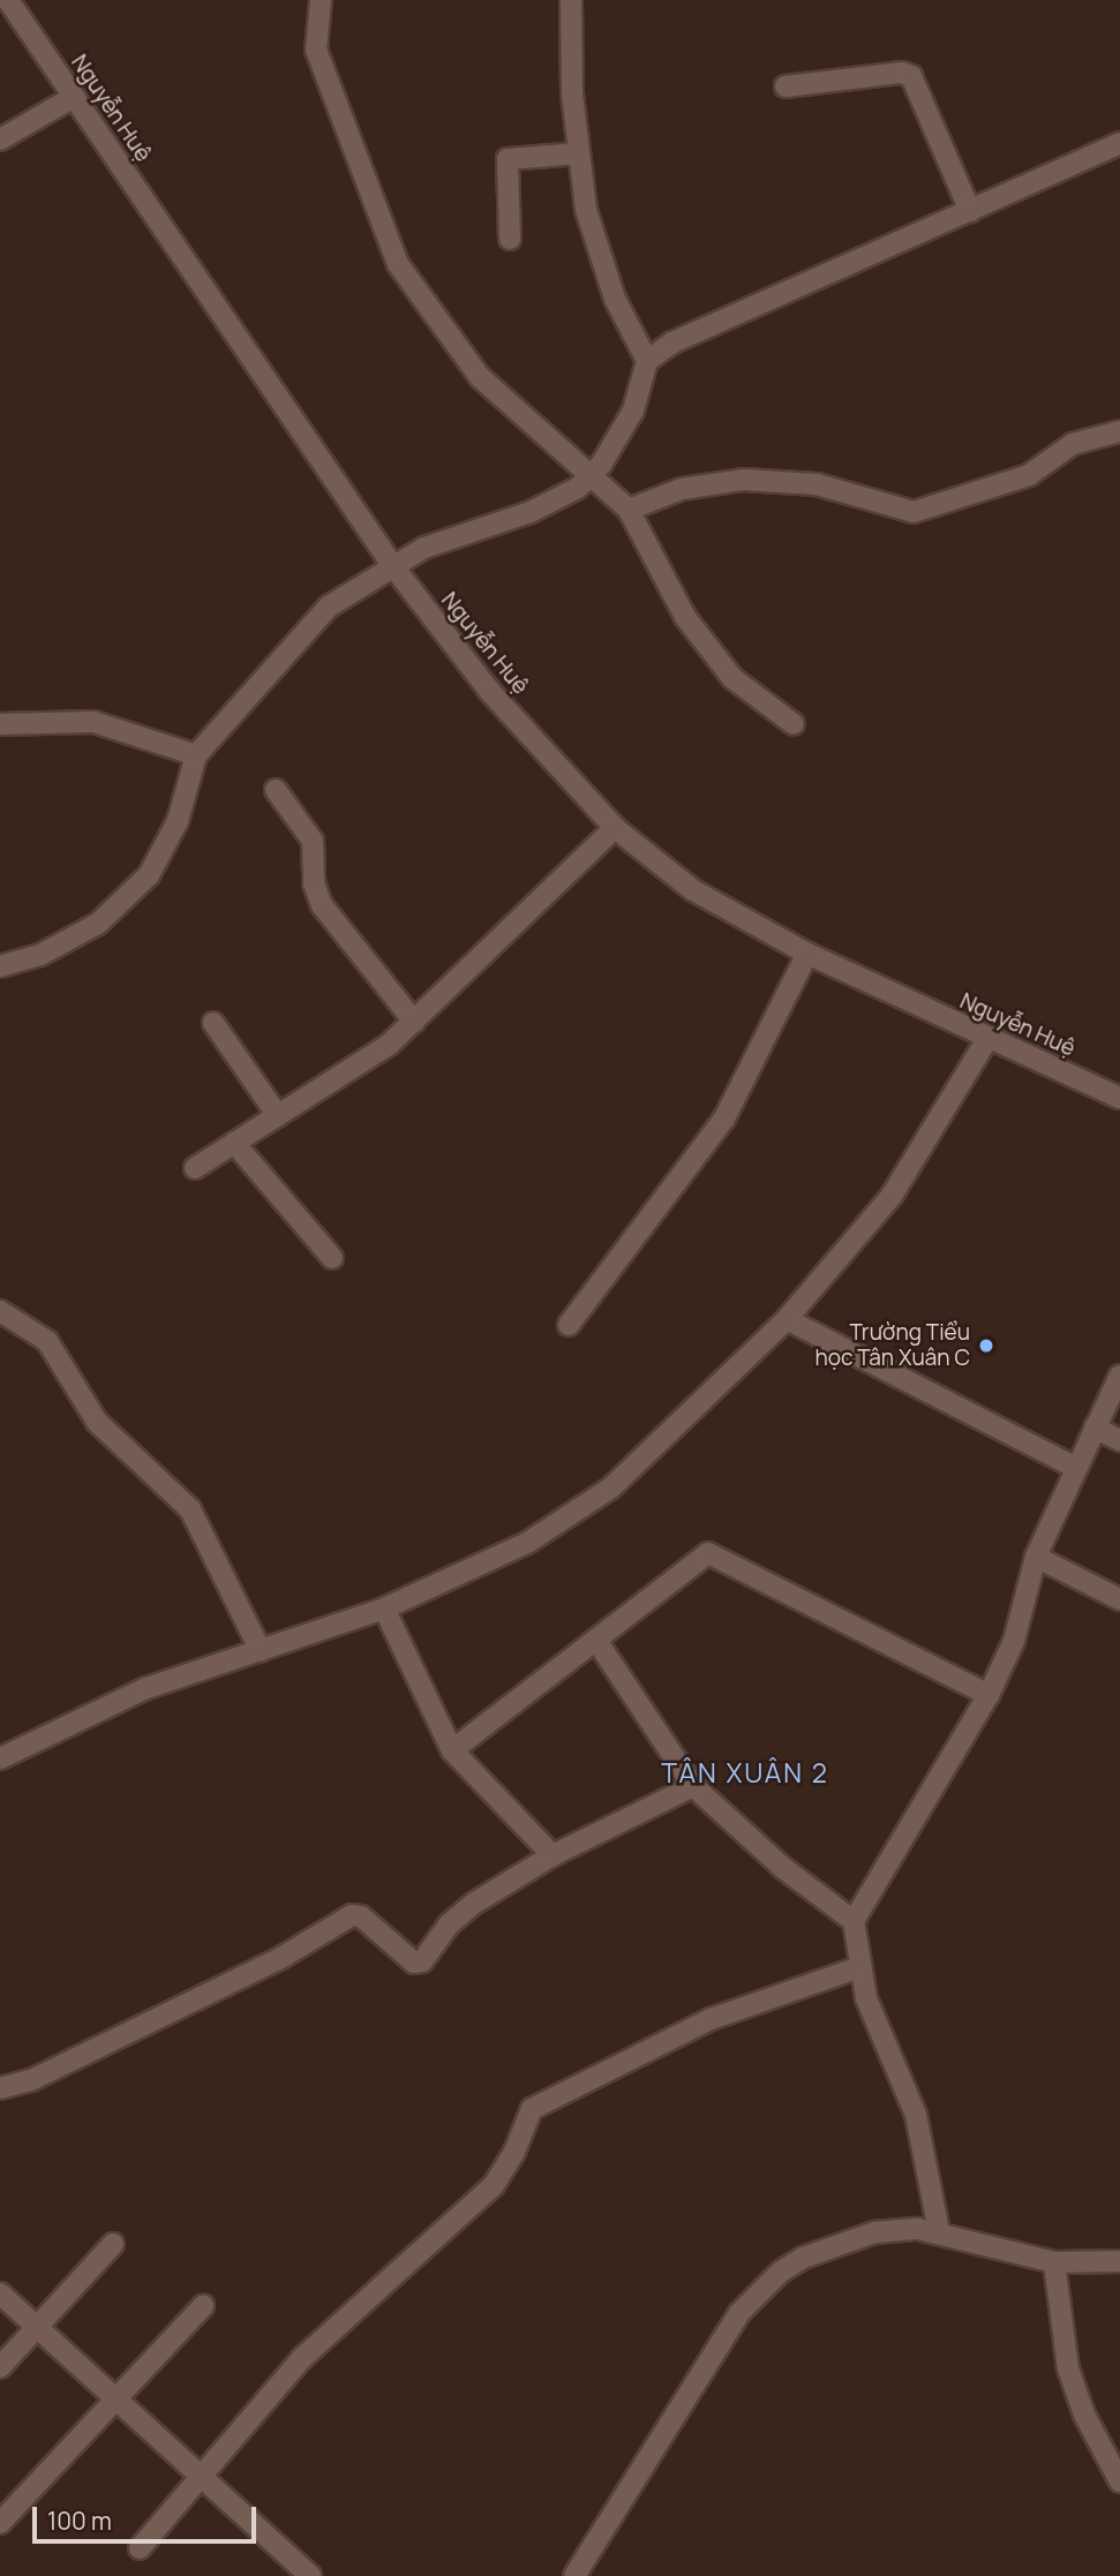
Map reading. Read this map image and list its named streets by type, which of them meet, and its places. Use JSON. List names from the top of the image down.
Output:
{
  "streets": {
    "street": ["Nguyễn Huệ"]
  },
  "districts": ["TÂN XUÂN 2"],
  "places": ["Trường Tiểu học Tân Xuân C"],
  "scale_bar": "100 m"
}
